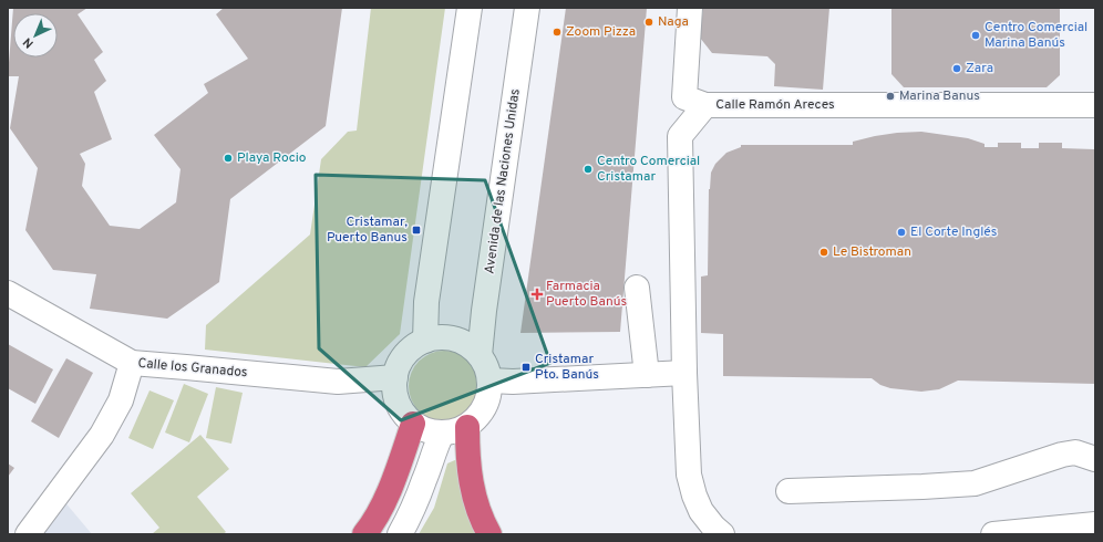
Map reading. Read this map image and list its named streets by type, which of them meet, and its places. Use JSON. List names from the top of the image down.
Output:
{
  "streets": {
    "street": ["Calle Ramón Areces", "Avenida de las Naciones Unidas", "Calle los Granados"]
  },
  "crossings": [
    ["Avenida de las Naciones Unidas", "Calle los Granados"]
  ],
  "places": {
    "other": [
      "Naga",
      "Zoom Pizza",
      "Centro Comercial Marina Banús",
      "Zara",
      "Marina Banus",
      "Playa Rocio",
      "Centro Comercial Cristamar",
      "El Corte Inglés",
      "Le Bistroman"
    ],
    "transit": ["Cristamar, Puerto Banus", "Cristamar Pto. Banús"],
    "health": ["Farmacia Puerto Banús"]
  },
  "north": "bottom left"
}
